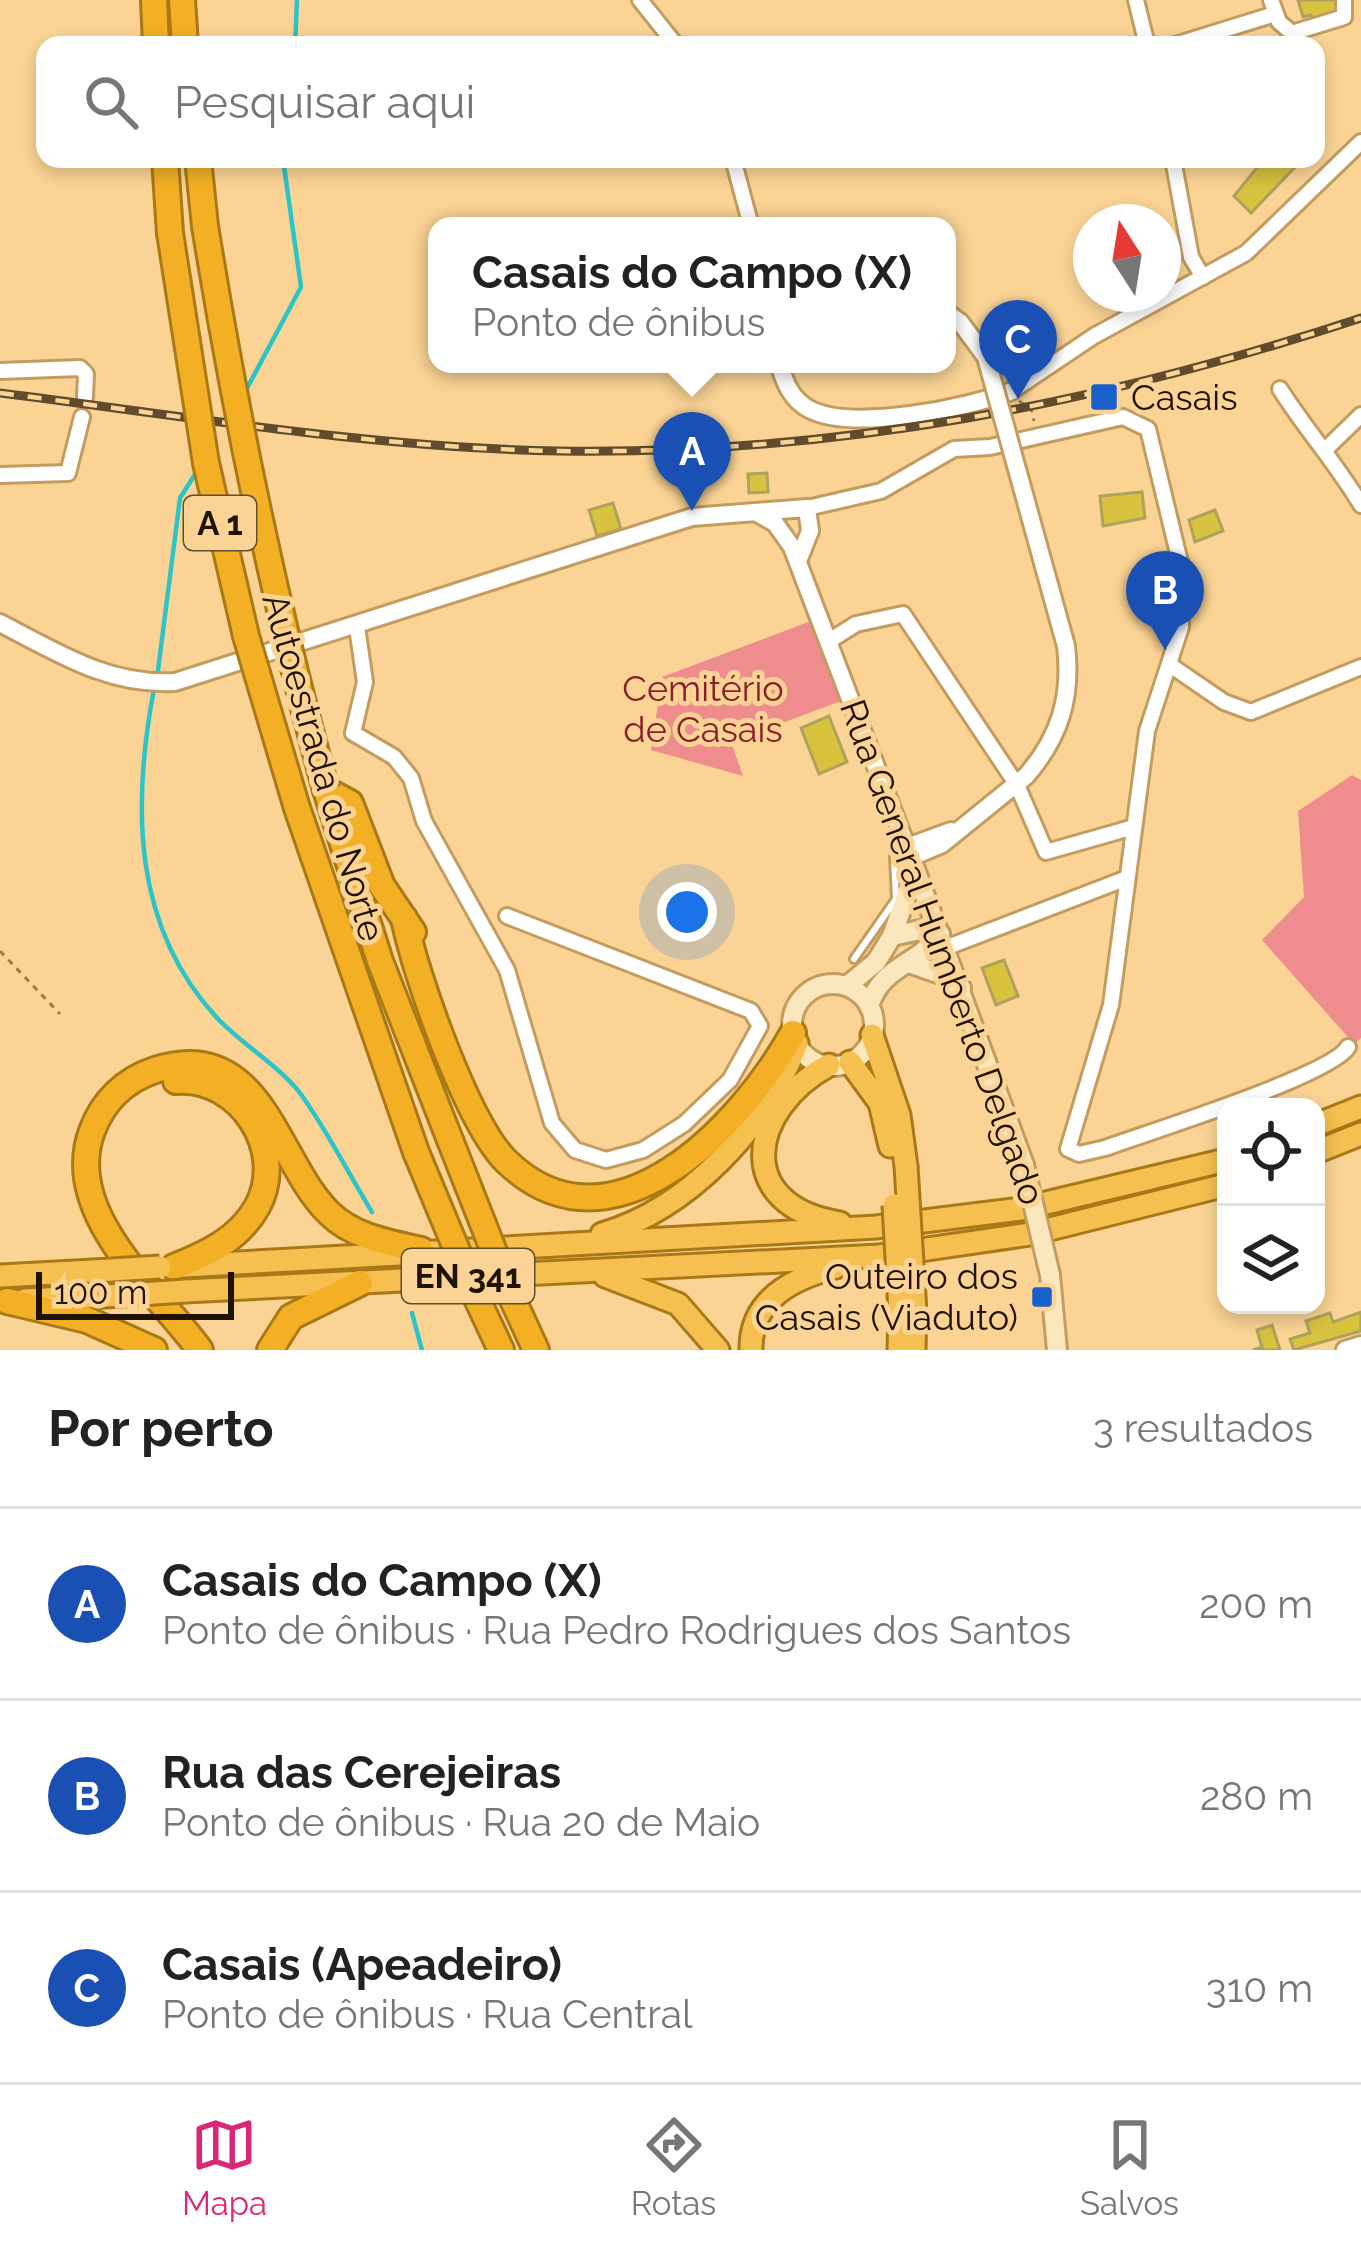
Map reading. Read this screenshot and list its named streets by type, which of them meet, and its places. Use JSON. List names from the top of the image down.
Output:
{
  "streets": {
    "highway": ["A 1", "Autoestrada do Norte", "EN 341"],
    "main road": ["Rua General Humberto Delgado"]
  },
  "parks": ["Cemitério de Casais"],
  "places": {
    "transit": ["Casais", "Outeiro dos Casais (Viaduto)"]
  },
  "scale_bar": "100 m",
  "north": "top",
  "page": {
    "search": "Pesquisar aqui",
    "popup": ["Casais do Campo (X)", "Ponto de ônibus"],
    "pins": ["C", "A", "B"],
    "scale": "100 m",
    "heading": ["Por perto", "3 resultados"],
    "list": [
      {
        "mark": "A",
        "name": "Casais do Campo (X)",
        "note": "Ponto de ônibus · Rua Pedro Rodrigues dos Santos",
        "value": "200 m"
      },
      {
        "mark": "B",
        "name": "Rua das Cerejeiras",
        "note": "Ponto de ônibus · Rua 20 de Maio",
        "value": "280 m"
      },
      {
        "mark": "C",
        "name": "Casais (Apeadeiro)",
        "note": "Ponto de ônibus · Rua Central",
        "value": "310 m"
      }
    ],
    "nav": ["Mapa", "Rotas", "Salvos"]
  }
}
